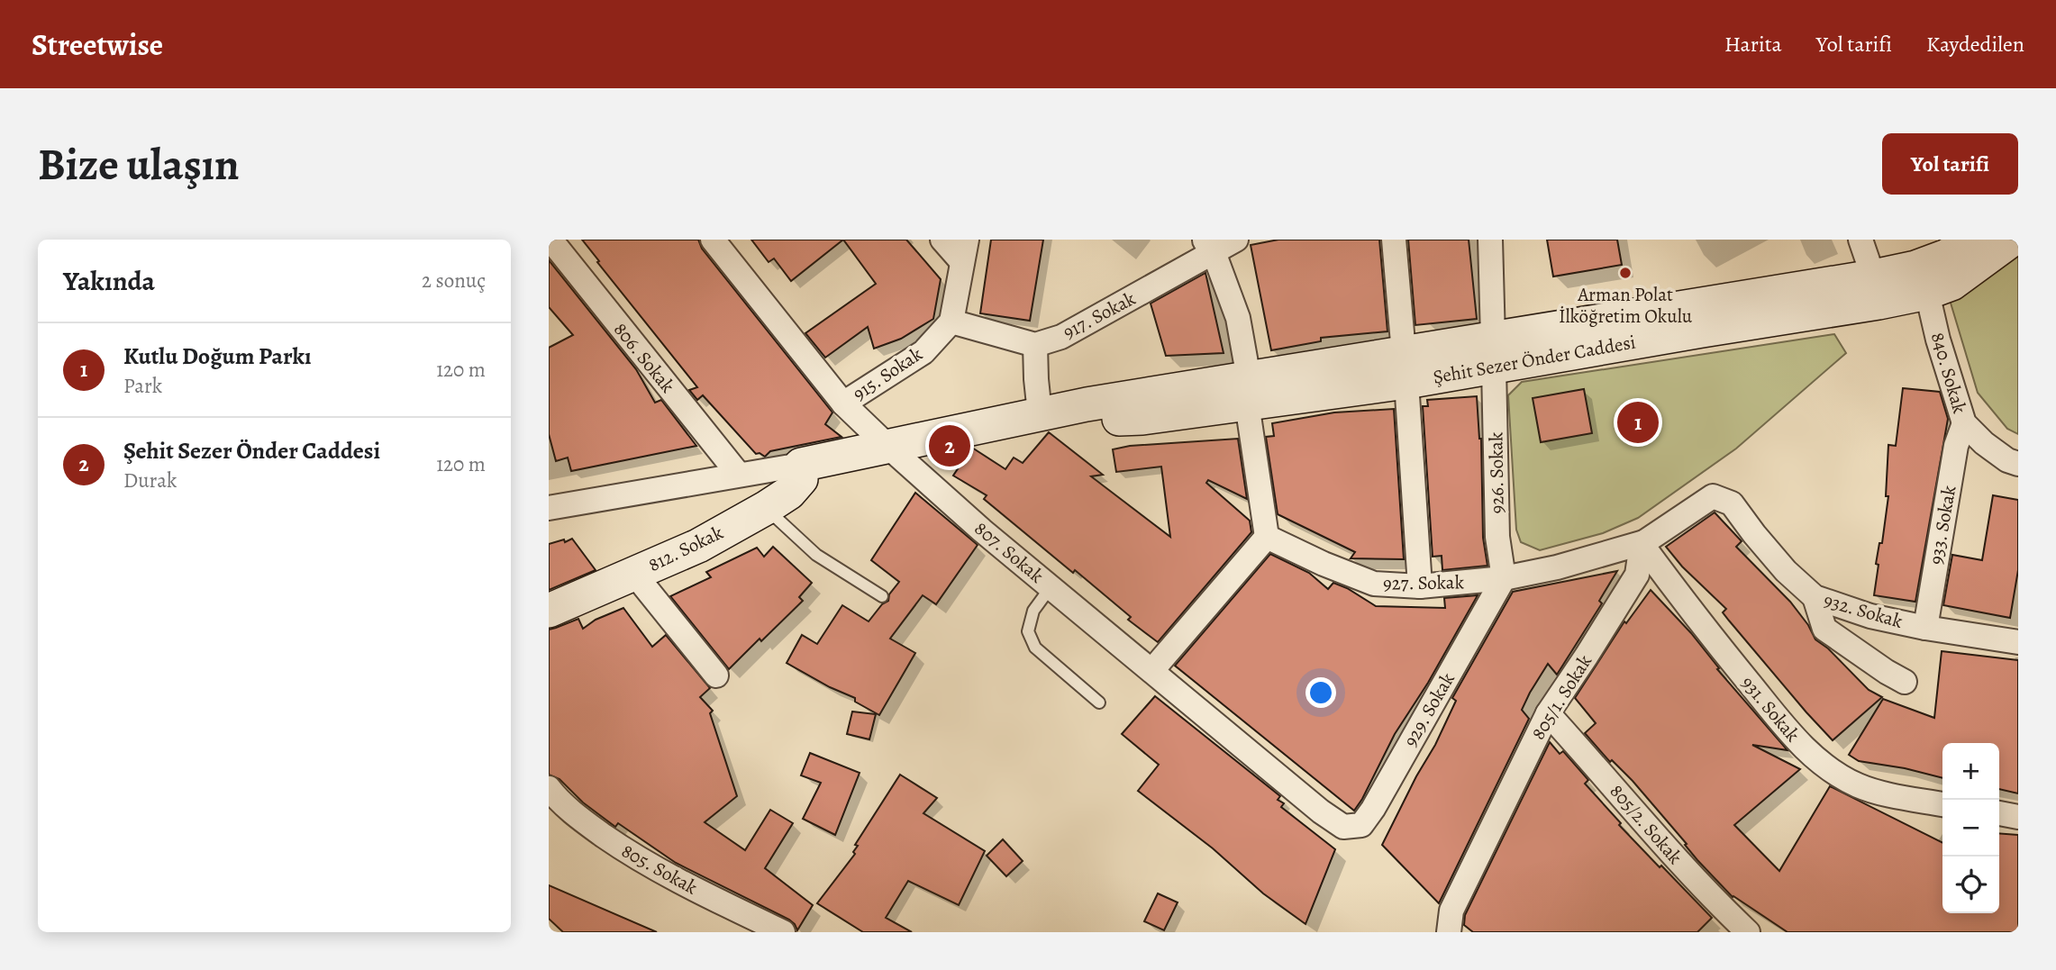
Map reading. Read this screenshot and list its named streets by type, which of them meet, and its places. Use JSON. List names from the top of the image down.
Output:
{
  "streets": {
    "street": [
      "917. Sokak",
      "806. Sokak",
      "Şehit Sezer Önder Caddesi",
      "840. Sokak",
      "915. Sokak",
      "926. Sokak",
      "933. Sokak",
      "812. Sokak",
      "807. Sokak",
      "927. Sokak",
      "932. Sokak",
      "805/1. Sokak",
      "931. Sokak",
      "929. Sokak",
      "805/2. Sokak",
      "805. Sokak"
    ]
  },
  "crossings": [
    ["806. Sokak", "Şehit Sezer Önder Caddesi"],
    ["Şehit Sezer Önder Caddesi", "840. Sokak"],
    ["Şehit Sezer Önder Caddesi", "926. Sokak"],
    ["Şehit Sezer Önder Caddesi", "812. Sokak"],
    ["Şehit Sezer Önder Caddesi", "807. Sokak"],
    ["840. Sokak", "933. Sokak"],
    ["915. Sokak", "807. Sokak"],
    ["926. Sokak", "927. Sokak"],
    ["926. Sokak", "929. Sokak"],
    ["933. Sokak", "932. Sokak"],
    ["807. Sokak", "929. Sokak"],
    ["927. Sokak", "932. Sokak"],
    ["927. Sokak", "805/1. Sokak"],
    ["927. Sokak", "931. Sokak"],
    ["927. Sokak", "929. Sokak"],
    ["932. Sokak", "805/1. Sokak"],
    ["932. Sokak", "931. Sokak"],
    ["805/1. Sokak", "931. Sokak"],
    ["805/1. Sokak", "805/2. Sokak"]
  ],
  "places": ["Arman Polat İlköğretim Okulu"],
  "page": {
    "header": "Streetwise",
    "nav": ["Harita", "Yol tarifi", "Kaydedilen"],
    "buttons": "Yol tarifi",
    "title": "Bize ulaşın",
    "heading": ["Yakında", "2 sonuç"],
    "list": [
      {
        "mark": "1",
        "name": "Kutlu Doğum Parkı",
        "note": "Park",
        "value": "120 m"
      },
      {
        "mark": "2",
        "name": "Şehit Sezer Önder Caddesi",
        "note": "Durak",
        "value": "120 m"
      }
    ],
    "pins": ["1", "2"],
    "map_buttons": ["+", "−"]
  }
}
